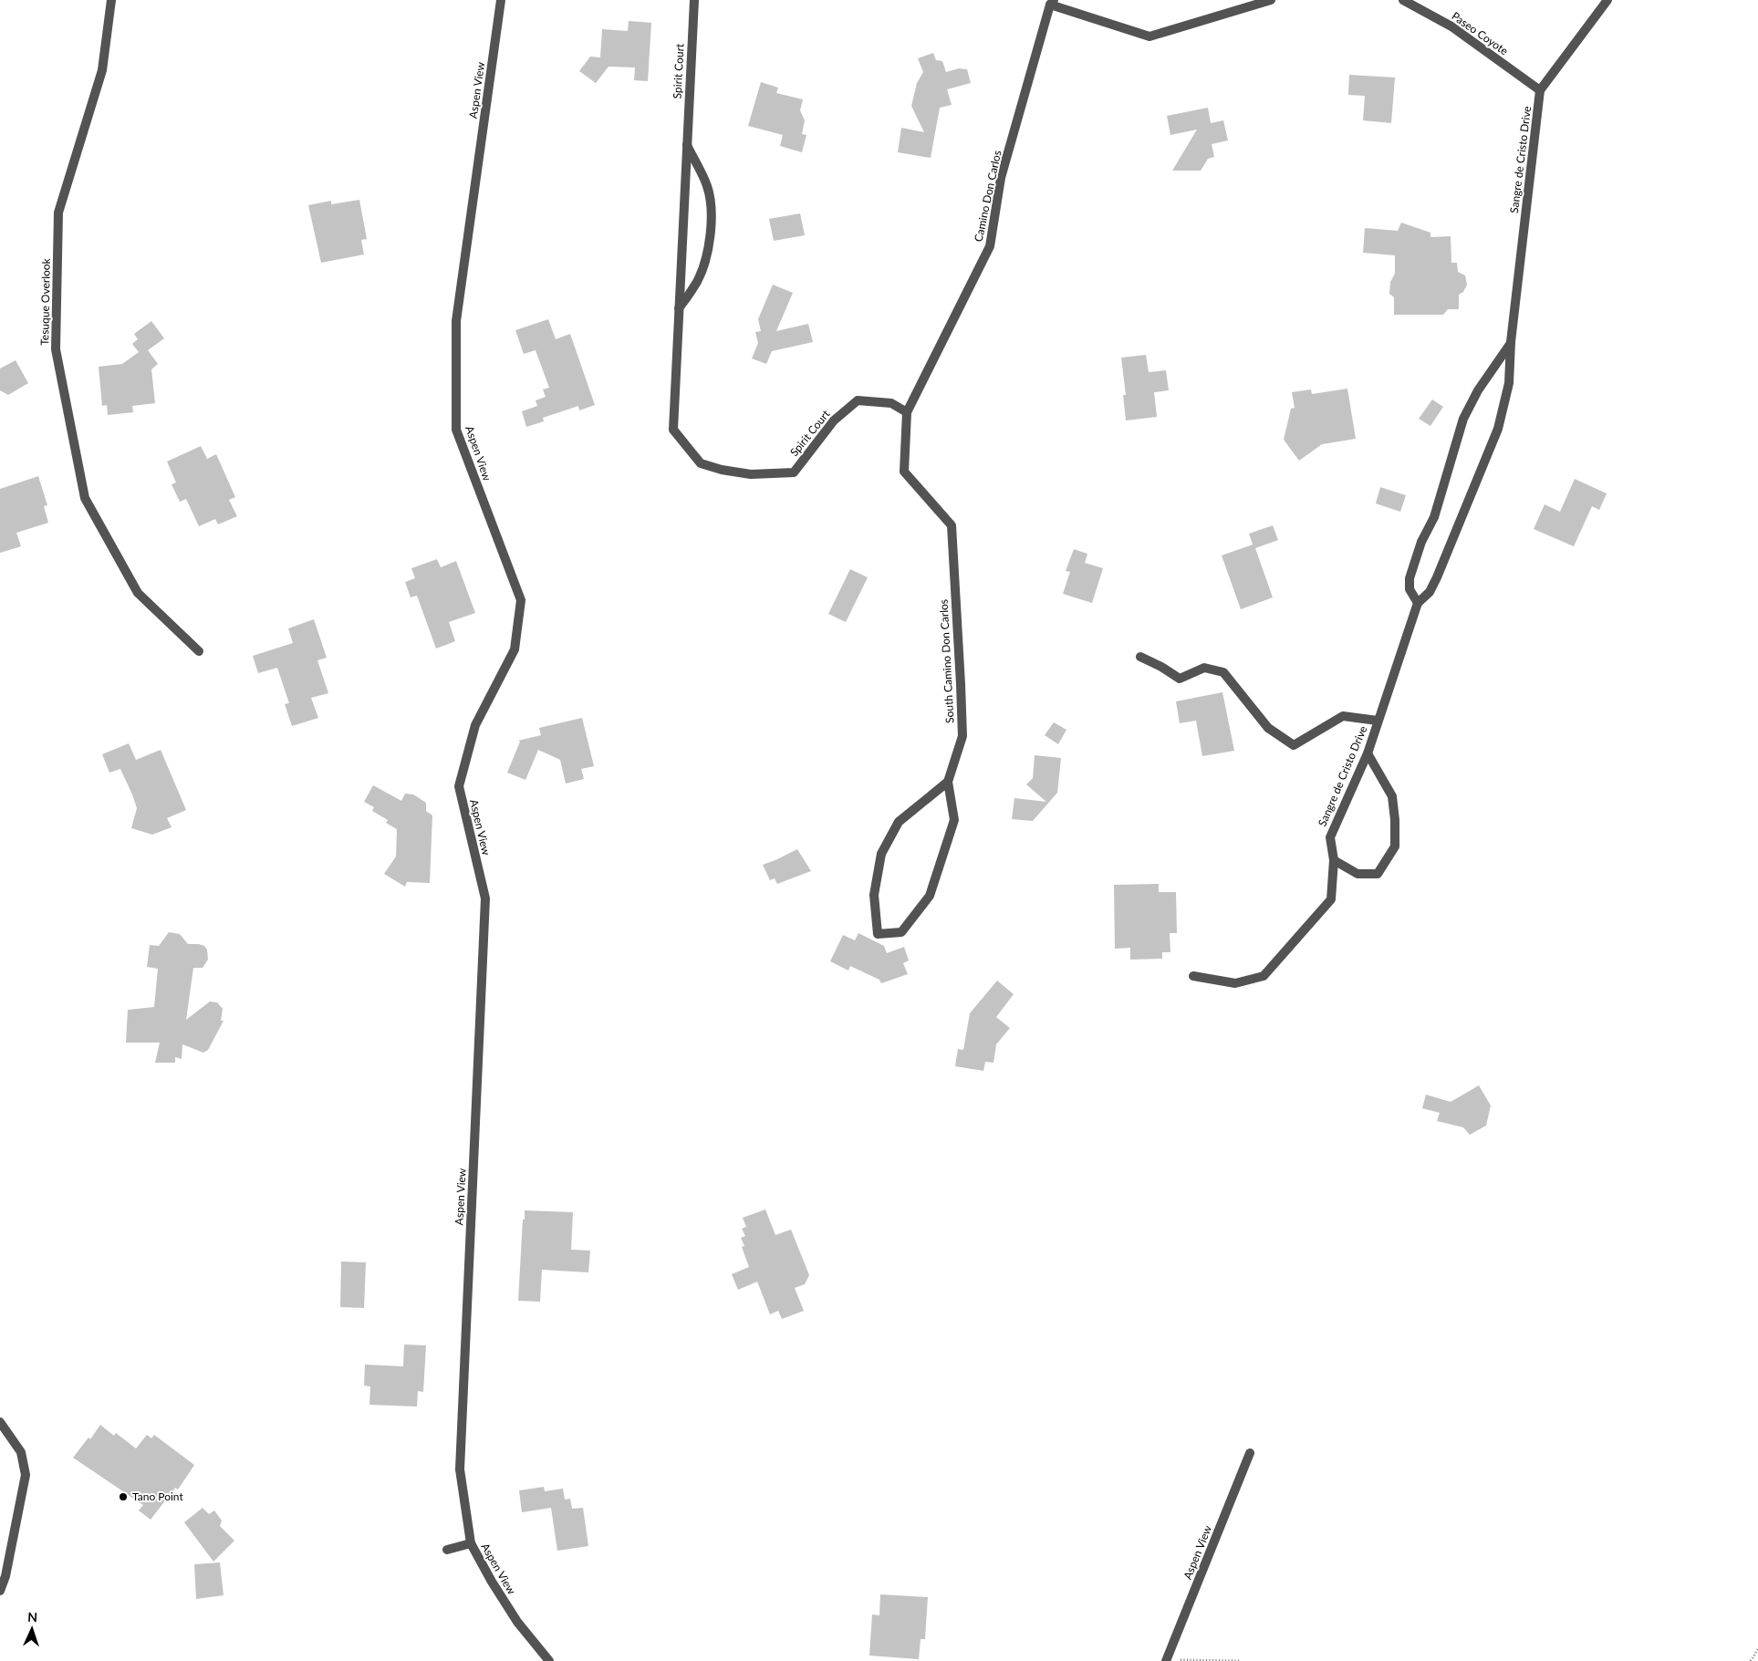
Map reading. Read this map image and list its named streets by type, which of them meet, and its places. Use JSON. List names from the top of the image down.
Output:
{
  "streets": {
    "street": [
      "Paseo Coyote",
      "Spirit Court",
      "Aspen View",
      "Sangre de Cristo Drive",
      "Camino Don Carlos",
      "Tesuque Overlook",
      "South Camino Don Carlos"
    ]
  },
  "crossings": [
    ["Paseo Coyote", "Sangre de Cristo Drive"],
    ["Spirit Court", "Camino Don Carlos"],
    ["Spirit Court", "South Camino Don Carlos"],
    ["Camino Don Carlos", "South Camino Don Carlos"]
  ],
  "places": ["Tano Point"],
  "north": "top"
}
